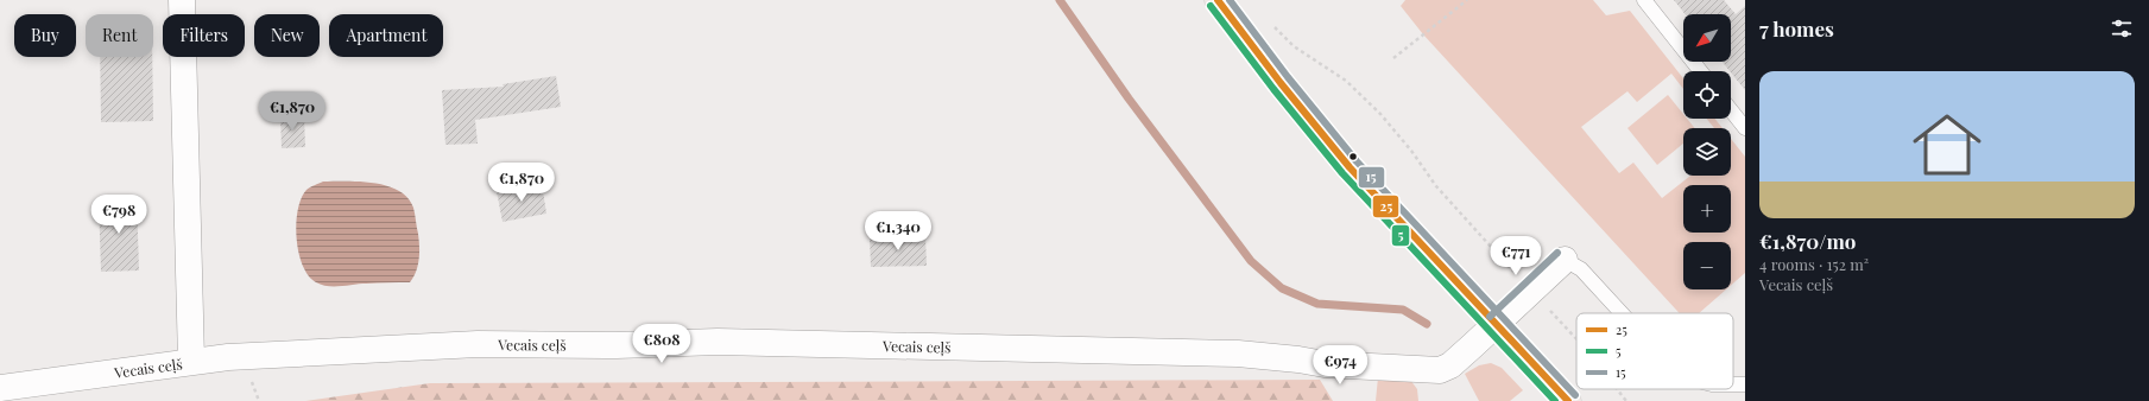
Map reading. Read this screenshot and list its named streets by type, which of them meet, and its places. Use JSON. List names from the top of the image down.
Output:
{
  "streets": {
    "street": ["Vecais ceļš"]
  },
  "lines": ["transit line 25", "transit line 15", "transit line 5"],
  "legend": ["25", "5", "15"],
  "north": "bottom left",
  "page": {
    "heading": "7 homes",
    "map_buttons": ["+", "−"],
    "chip": [
      "Buy",
      "Rent",
      "Filters",
      "New",
      "Apartment"
    ],
    "list": [
      {
        "name": "€1,870/mo",
        "note": "4 rooms · 152 m² · Vecais ceļš"
      }
    ],
    "price": [
      "€1,870",
      "€1,870",
      "€798",
      "€1,340",
      "€771",
      "€808",
      "€974"
    ]
  }
}
